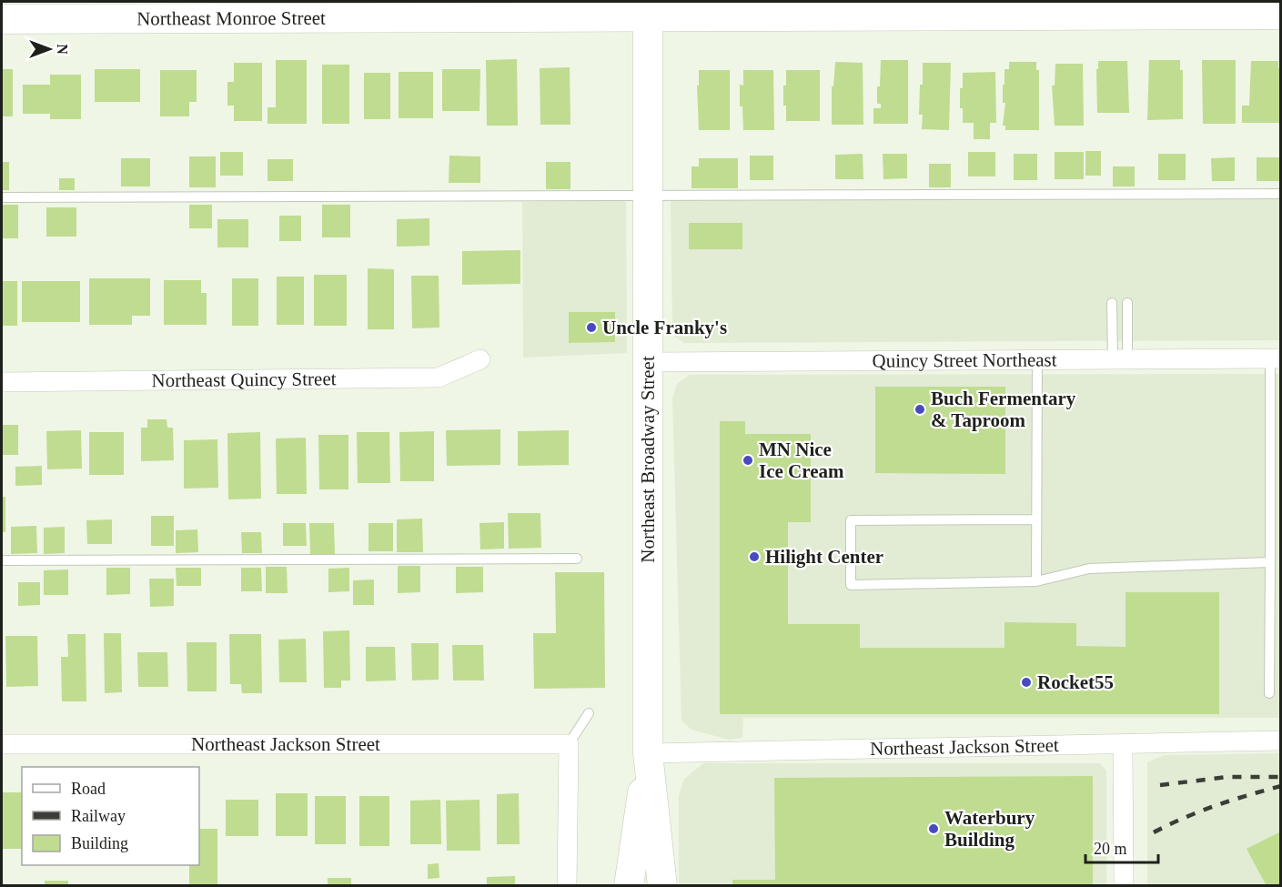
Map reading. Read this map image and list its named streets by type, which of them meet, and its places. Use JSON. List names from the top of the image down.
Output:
{
  "streets": {
    "street": [
      "Northeast Monroe Street",
      "Quincy Street Northeast",
      "Northeast Quincy Street",
      "Northeast Broadway Street",
      "Northeast Jackson Street"
    ]
  },
  "crossings": [
    ["Northeast Monroe Street", "Northeast Broadway Street"],
    ["Quincy Street Northeast", "Northeast Broadway Street"],
    ["Northeast Broadway Street", "Northeast Jackson Street"]
  ],
  "places": [
    "Uncle Franky's",
    "Buch Fermentary & Taproom",
    "MN Nice Ice Cream",
    "Hilight Center",
    "Rocket55",
    "Waterbury Building"
  ],
  "legend": ["Road", "Railway", "Building"],
  "scale_bar": "20 m",
  "north": "right"
}
